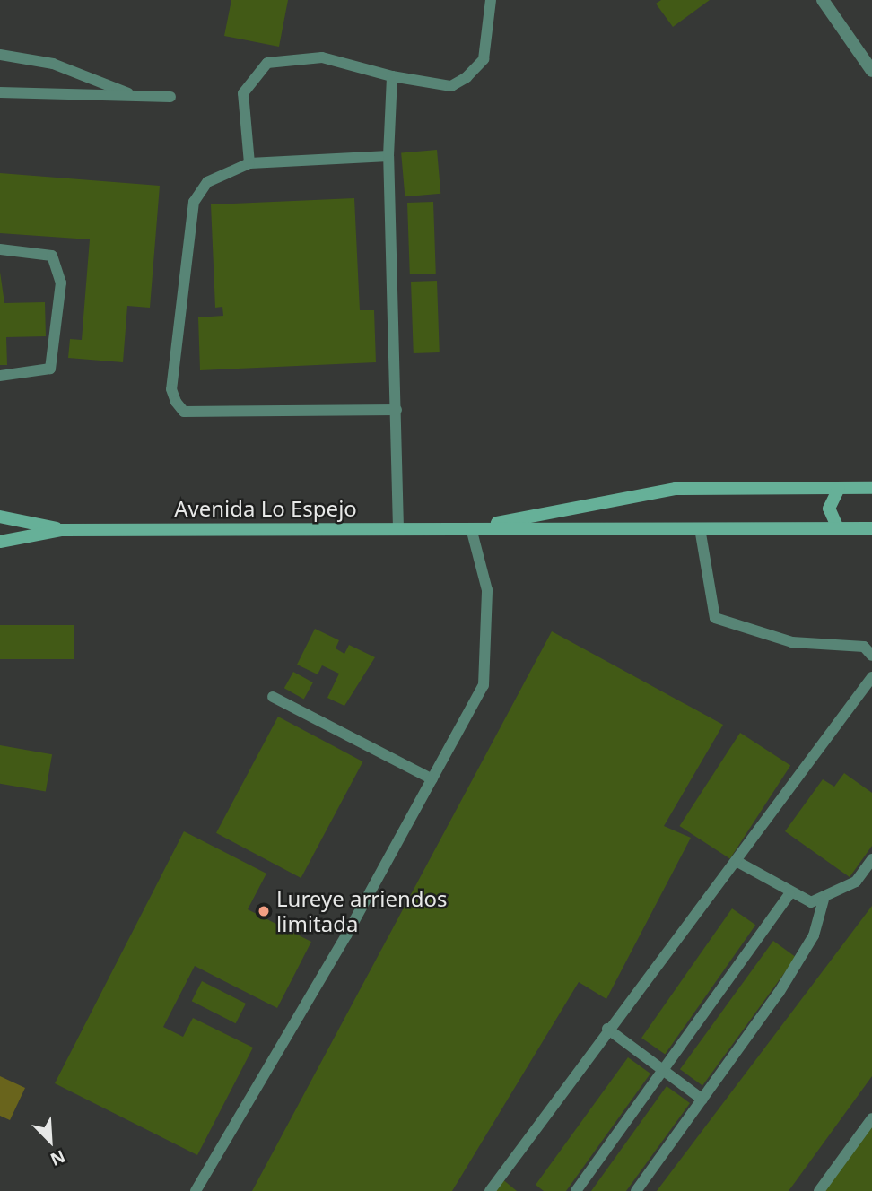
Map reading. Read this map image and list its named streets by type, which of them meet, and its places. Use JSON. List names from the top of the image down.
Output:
{
  "streets": {
    "main road": ["Avenida Lo Espejo"]
  },
  "places": ["Lureye arriendos limitada"],
  "north": "bottom right"
}
